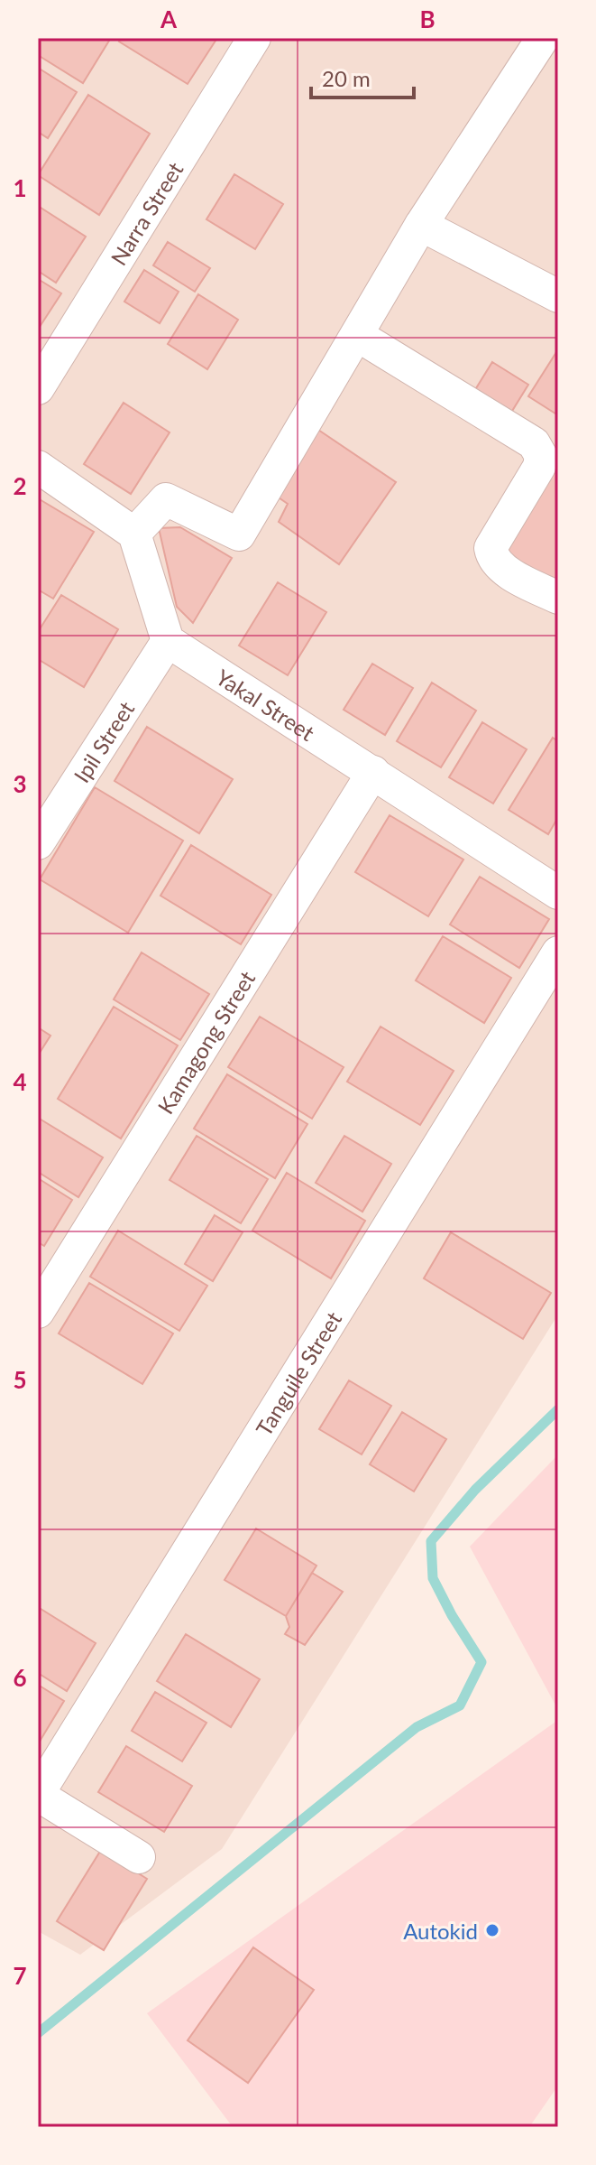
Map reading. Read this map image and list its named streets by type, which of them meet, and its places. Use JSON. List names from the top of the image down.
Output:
{
  "streets": {
    "street": [
      "Narra Street",
      "Yakal Street",
      "Ipil Street",
      "Kamagong Street",
      "Tanguile Street"
    ]
  },
  "crossings": [
    ["Yakal Street", "Ipil Street"],
    ["Yakal Street", "Kamagong Street"]
  ],
  "places": ["Autokid"],
  "scale_bar": "20 m",
  "grid": {
    "columns": ["A", "B"],
    "rows": [
      "1",
      "2",
      "3",
      "4",
      "5",
      "6",
      "7"
    ]
  }
}
